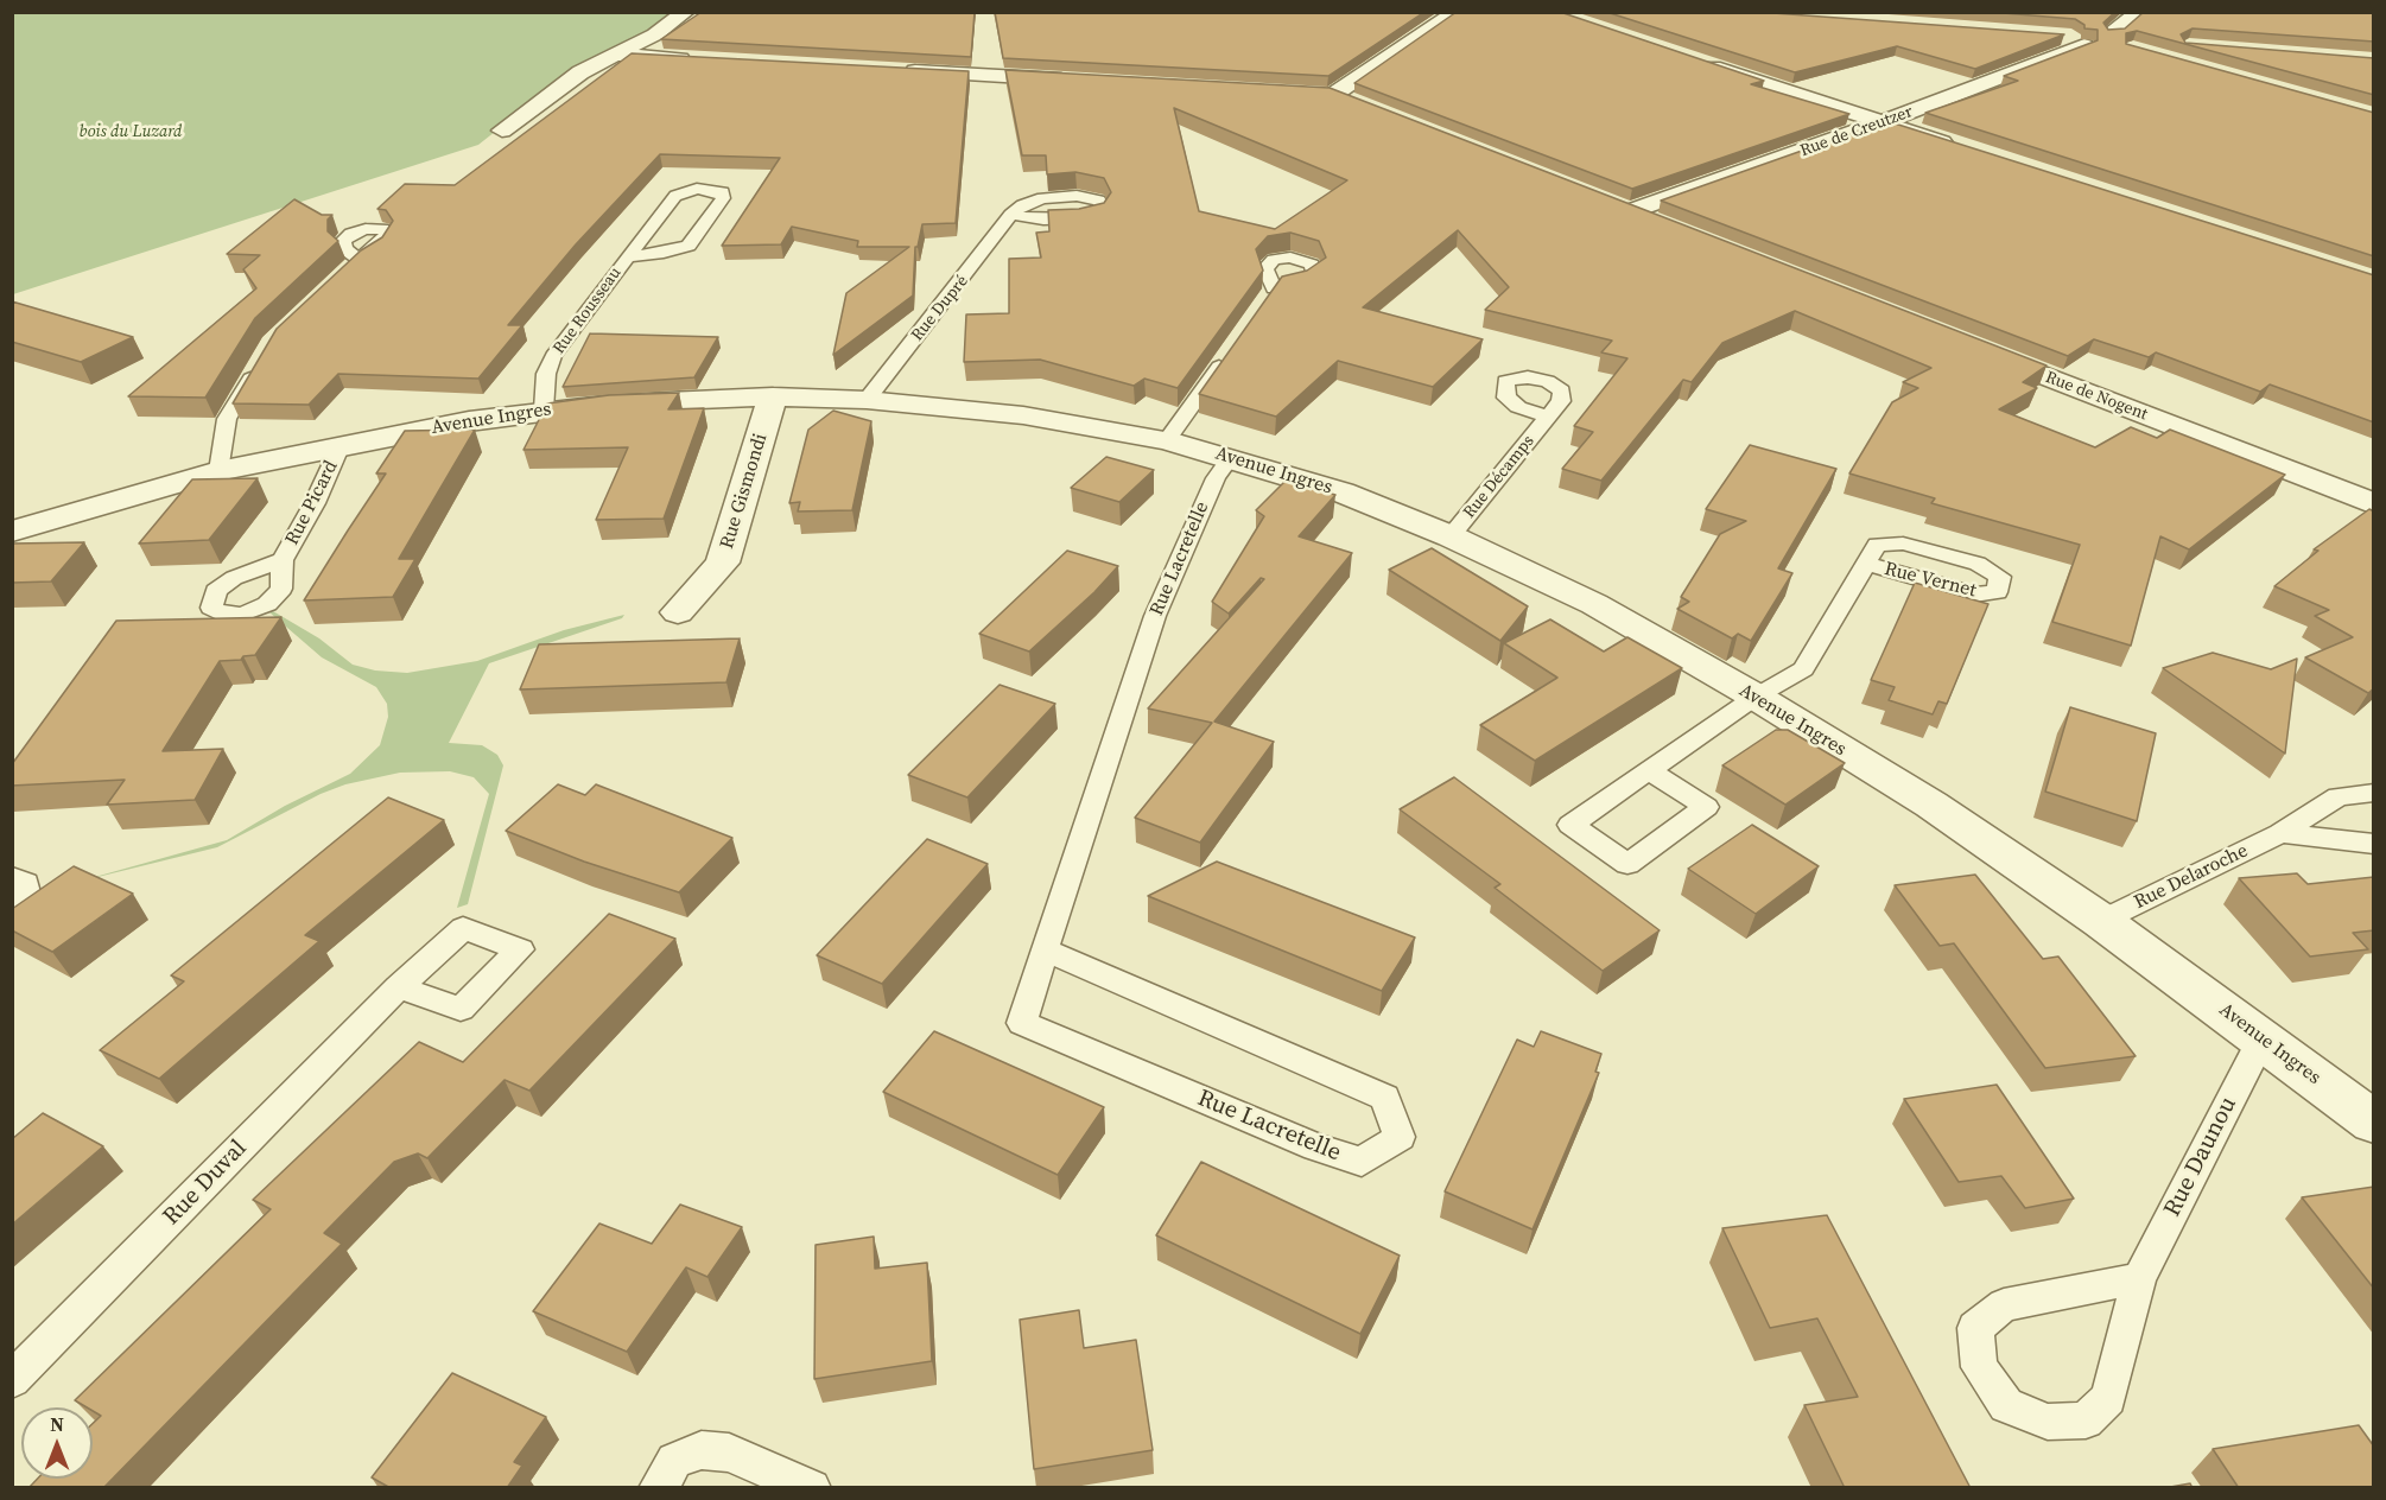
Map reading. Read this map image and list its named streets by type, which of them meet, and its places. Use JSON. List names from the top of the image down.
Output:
{
  "streets": {
    "street": [
      "Rue de Creutzer",
      "Rue de Nogent",
      "Avenue Ingres",
      "Rue Gismondi"
    ],
    "lane": [
      "Rue Dupré",
      "Rue Rousseau",
      "Rue Décamps",
      "Rue Picard",
      "Rue Lacretelle",
      "Rue Vernet",
      "Rue Delaroche",
      "Rue Daunou",
      "Rue Duval"
    ]
  },
  "crossings": [
    ["Rue Dupré", "Avenue Ingres"],
    ["Rue Rousseau", "Avenue Ingres"],
    ["Avenue Ingres", "Rue Décamps"],
    ["Avenue Ingres", "Rue Gismondi"],
    ["Avenue Ingres", "Rue Picard"],
    ["Avenue Ingres", "Rue Lacretelle"],
    ["Avenue Ingres", "Rue Vernet"],
    ["Avenue Ingres", "Rue Delaroche"],
    ["Avenue Ingres", "Rue Daunou"]
  ],
  "parks": ["bois du Luzard"],
  "north": "top"
}
